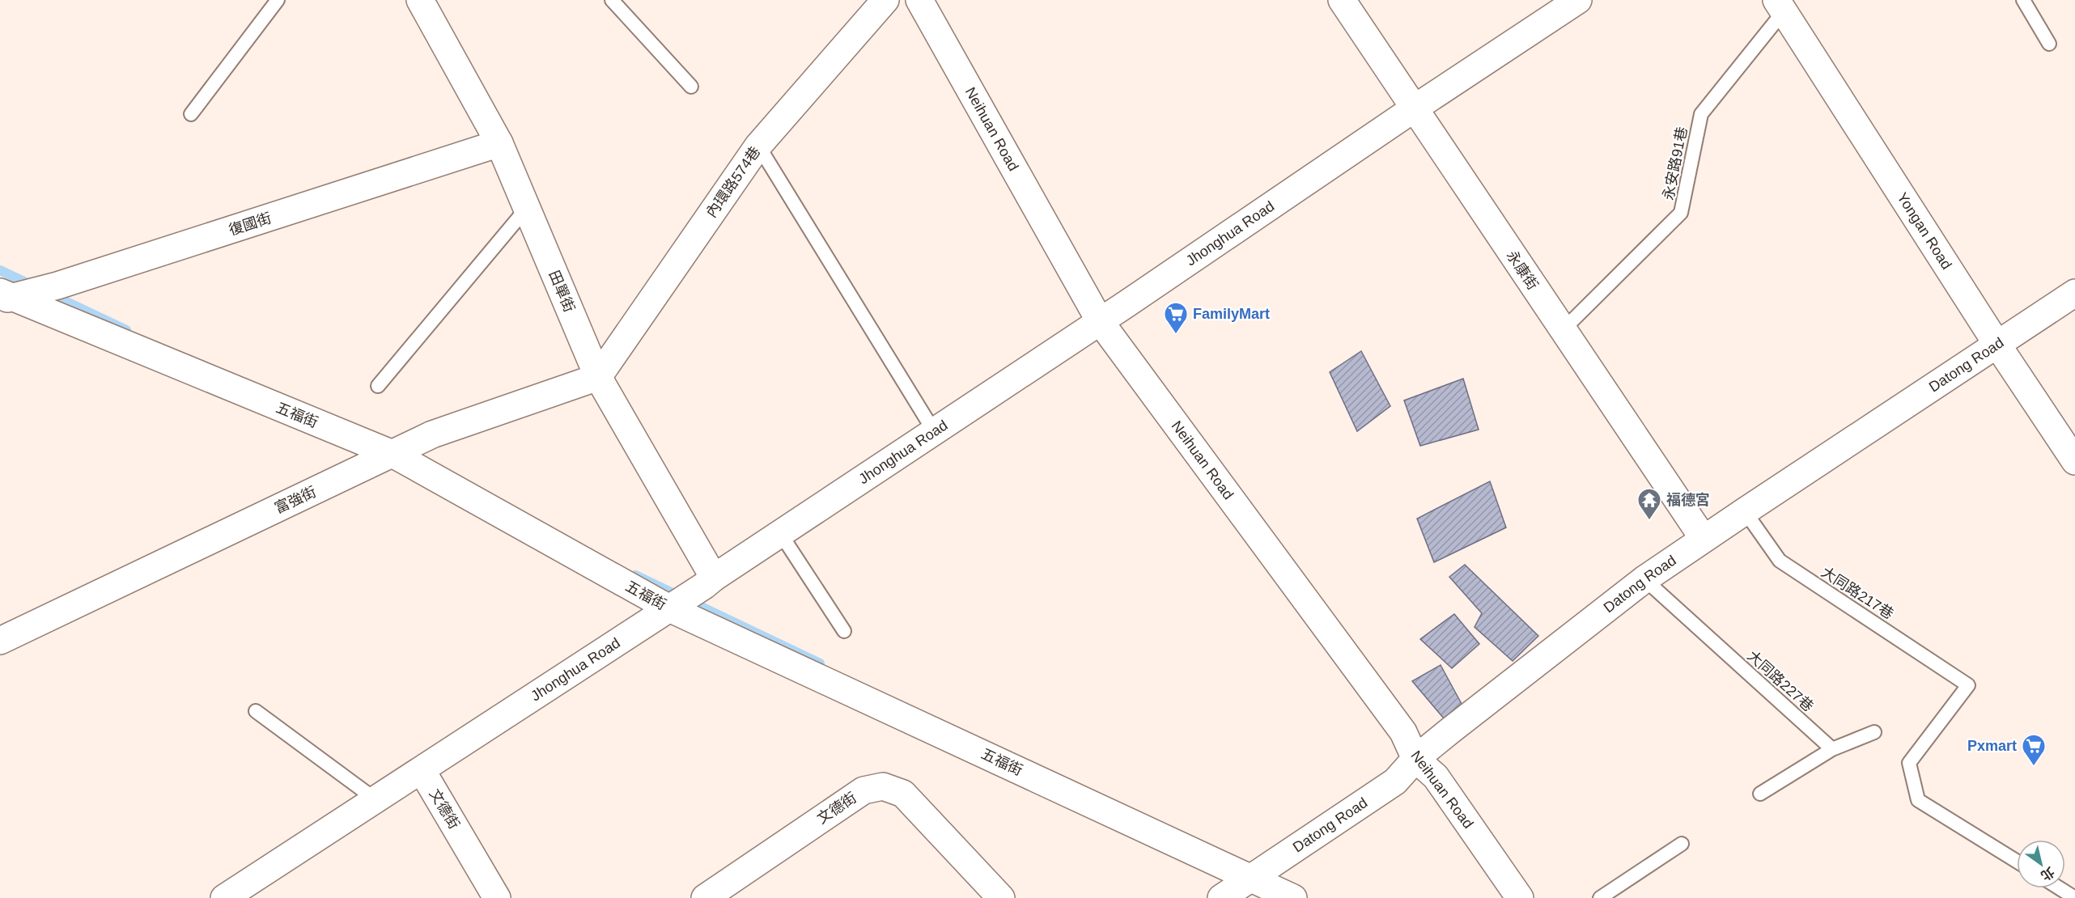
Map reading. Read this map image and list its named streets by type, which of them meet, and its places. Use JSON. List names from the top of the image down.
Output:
{
  "streets": {
    "street": [
      "Neihuan Road",
      "內環路574巷",
      "復國街",
      "Yongan Road",
      "Jhonghua Road",
      "永康街",
      "田單街",
      "Datong Road",
      "五福街",
      "富強街",
      "文德街"
    ],
    "lane": ["永安路91巷", "大同路217巷", "大同路227巷"]
  },
  "crossings": [
    ["Neihuan Road", "Jhonghua Road"],
    ["Neihuan Road", "Datong Road"],
    ["永安路91巷", "Yongan Road"],
    ["永安路91巷", "永康街"],
    ["內環路574巷", "田單街"],
    ["內環路574巷", "富強街"],
    ["復國街", "田單街"],
    ["復國街", "五福街"],
    ["Yongan Road", "Datong Road"],
    ["Jhonghua Road", "永康街"],
    ["Jhonghua Road", "田單街"],
    ["Jhonghua Road", "五福街"],
    ["Jhonghua Road", "文德街"],
    ["永康街", "Datong Road"],
    ["田單街", "富強街"],
    ["Datong Road", "五福街"],
    ["Datong Road", "大同路217巷"],
    ["Datong Road", "大同路227巷"],
    ["五福街", "富強街"]
  ],
  "places": {
    "supermarket": ["FamilyMart", "Pxmart"],
    "temple": ["福德宮"]
  },
  "north": "bottom right"
}
